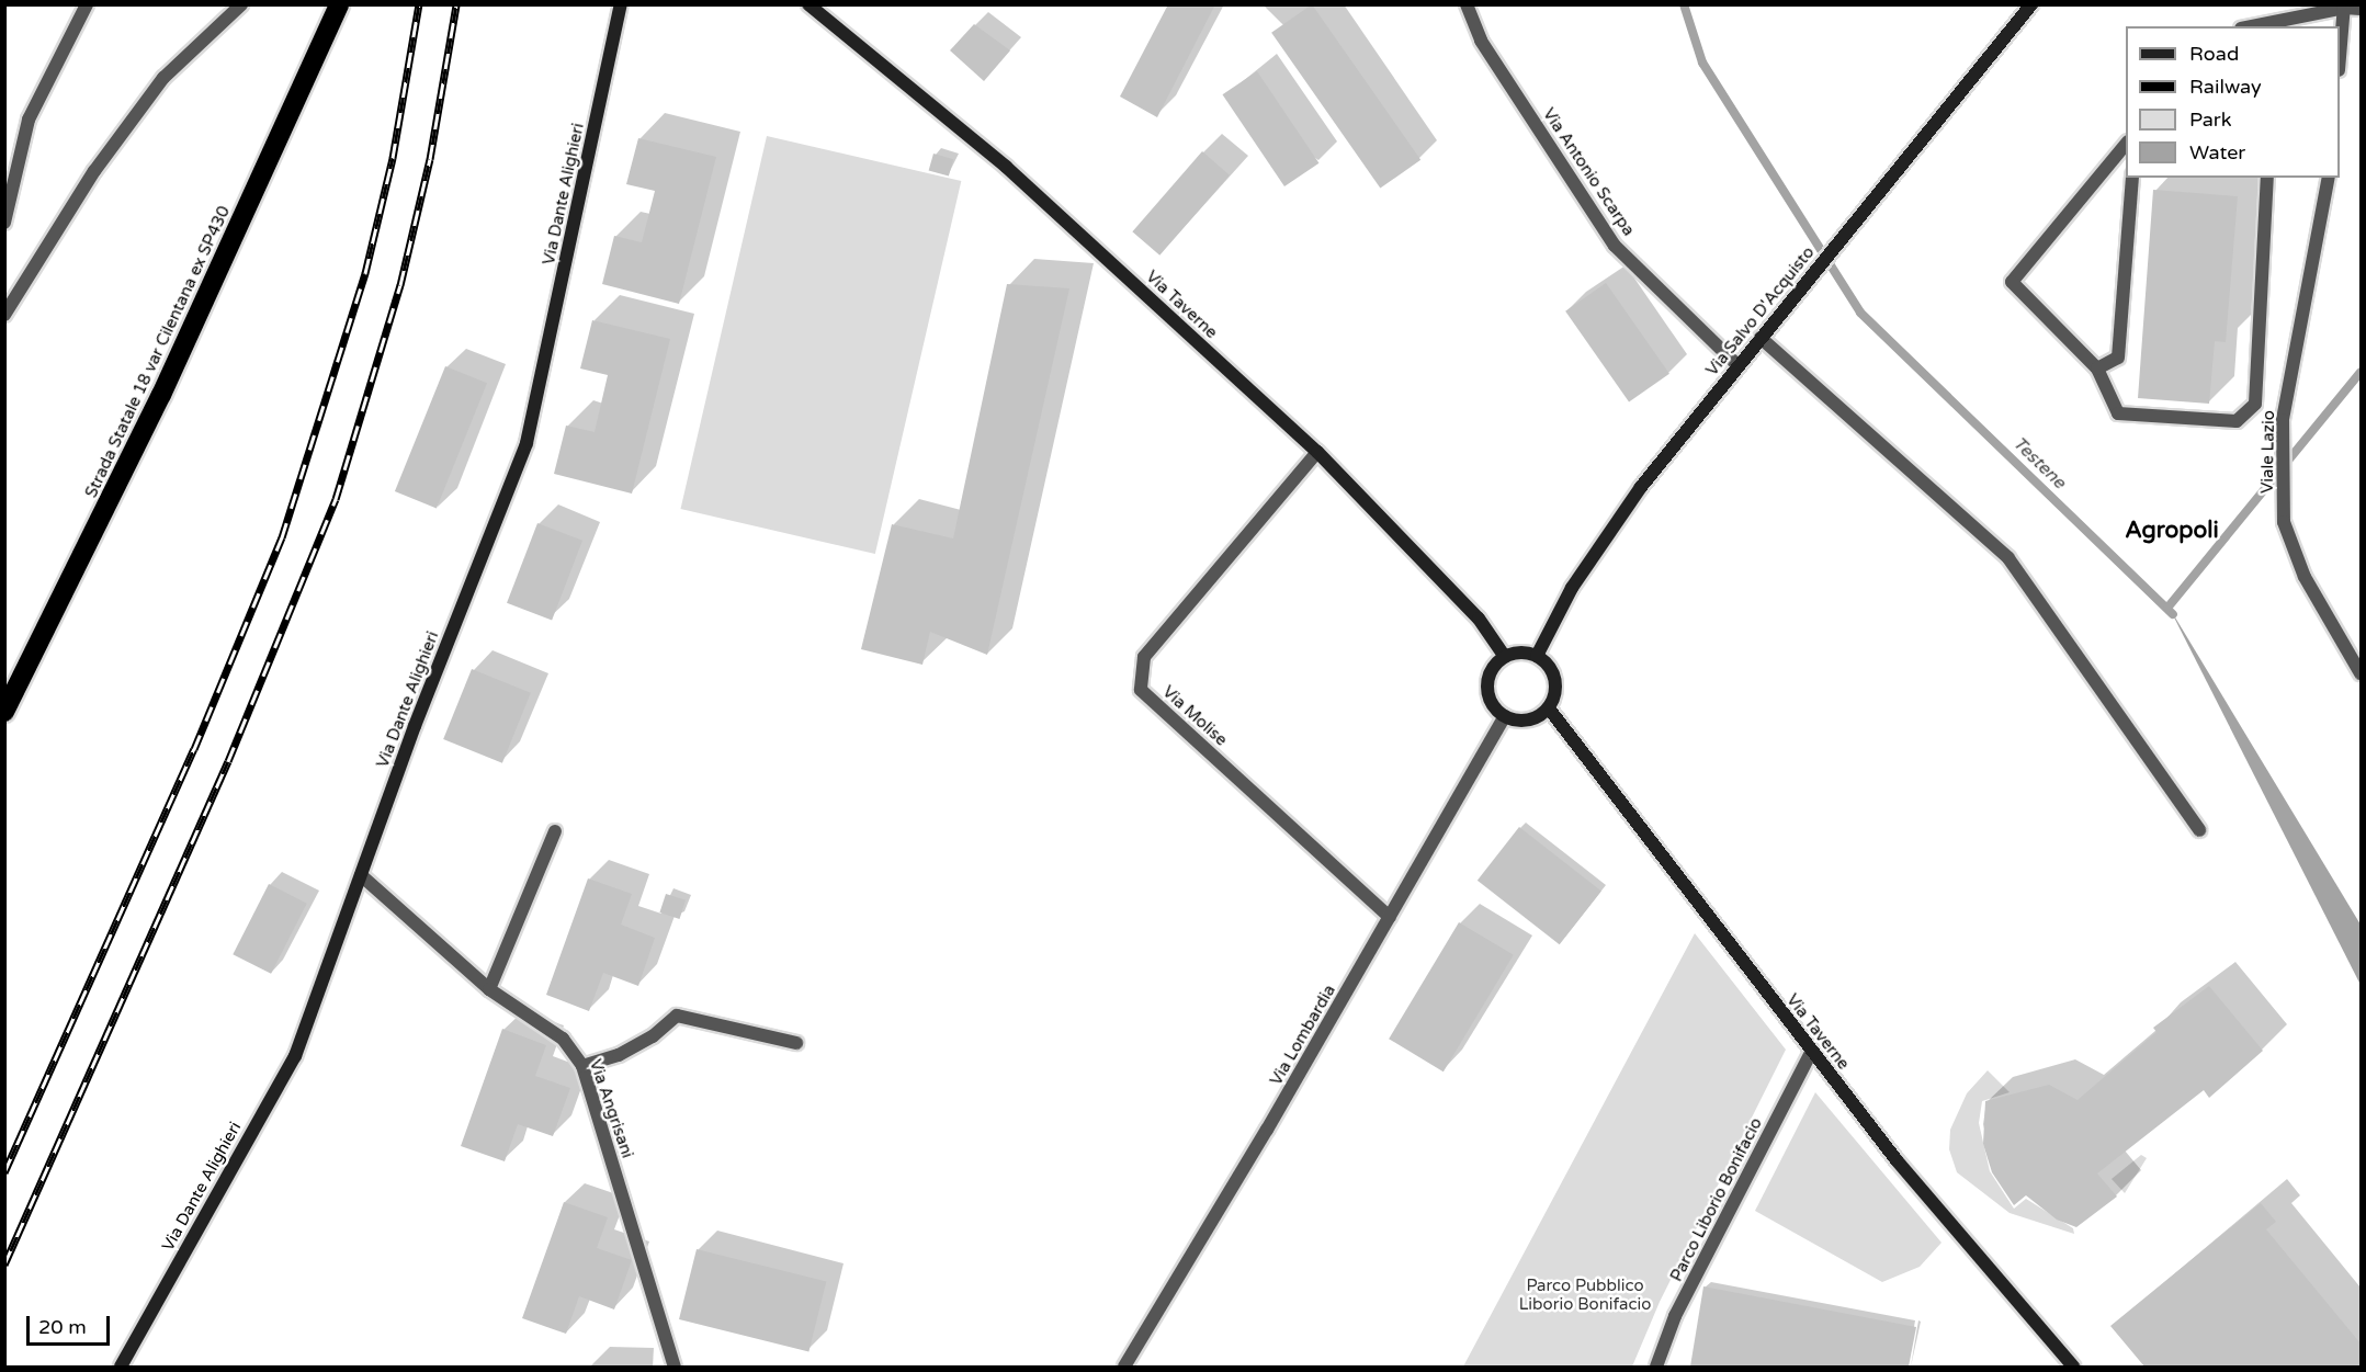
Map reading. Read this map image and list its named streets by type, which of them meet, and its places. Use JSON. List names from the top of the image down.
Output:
{
  "streets": {
    "highway": ["Strada Statale 18 var Cilentana ex SP430"],
    "street": [
      "Via Antonio Scarpa",
      "Via Dante Alighieri",
      "Via Taverne",
      "Via Salvo D'Acquisto",
      "Viale Lazio",
      "Via Molise",
      "Via Lombardia",
      "Via Angrisani",
      "Parco Liborio Bonifacio"
    ]
  },
  "crossings": [
    ["Via Antonio Scarpa", "Via Salvo D'Acquisto"],
    ["Via Dante Alighieri", "Via Angrisani"],
    ["Via Taverne", "Via Salvo D'Acquisto"],
    ["Via Taverne", "Via Molise"],
    ["Via Taverne", "Via Lombardia"],
    ["Via Taverne", "Parco Liborio Bonifacio"],
    ["Via Salvo D'Acquisto", "Via Lombardia"],
    ["Via Molise", "Via Lombardia"]
  ],
  "districts": ["Agropoli"],
  "water": ["Testene"],
  "parks": ["Parco Pubblico Liborio Bonifacio"],
  "legend": [
    "Road",
    "Railway",
    "Park",
    "Water"
  ],
  "scale_bar": "20 m"
}
